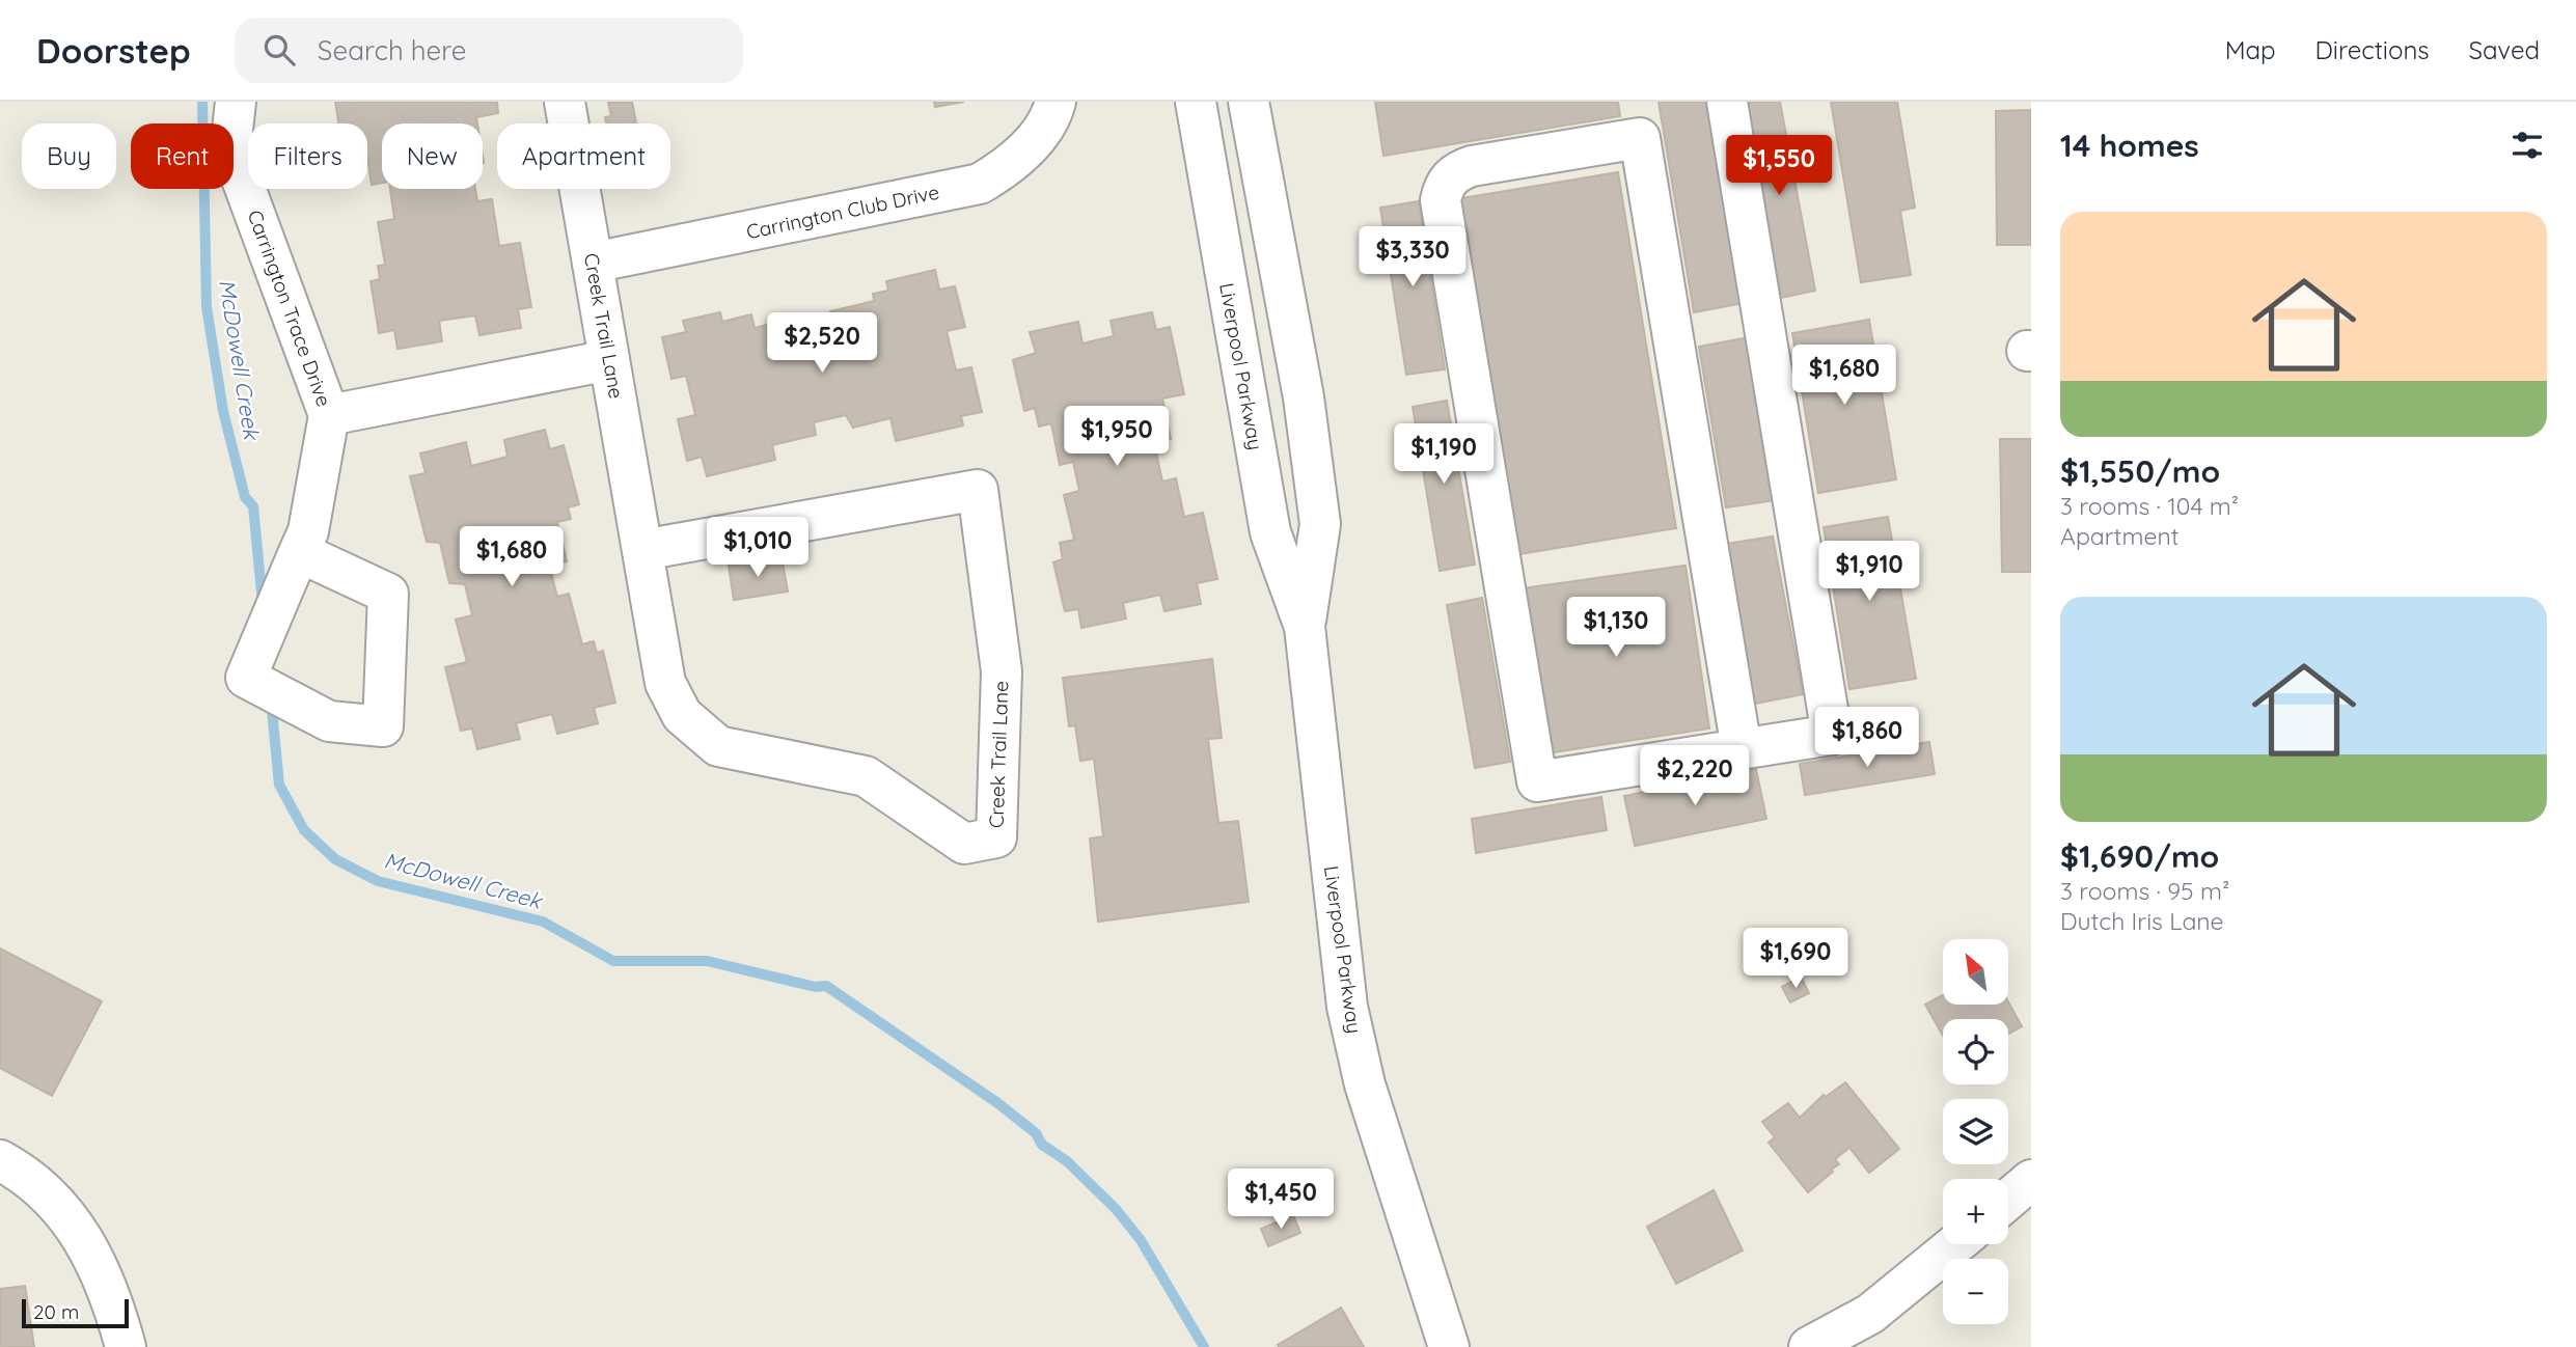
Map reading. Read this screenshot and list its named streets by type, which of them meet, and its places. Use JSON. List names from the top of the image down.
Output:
{
  "streets": {
    "street": [
      "Carrington Club Drive",
      "Carrington Trace Drive",
      "Creek Trail Lane",
      "Liverpool Parkway"
    ]
  },
  "crossings": [
    ["Carrington Club Drive", "Creek Trail Lane"]
  ],
  "water": ["McDowell Creek"],
  "scale_bar": "20 m",
  "north": "top left",
  "page": {
    "header": "Doorstep",
    "search": "Search here",
    "nav": ["Map", "Directions", "Saved"],
    "heading": "14 homes",
    "chip": [
      "Buy",
      "Rent",
      "Filters",
      "New",
      "Apartment"
    ],
    "price": [
      "$1,550",
      "$3,330",
      "$2,520",
      "$1,680",
      "$1,950",
      "$1,190",
      "$1,010",
      "$1,680",
      "$1,910",
      "$1,130",
      "$1,860",
      "$2,220",
      "$1,690",
      "$1,450"
    ],
    "list": [
      {
        "name": "$1,550/mo",
        "note": "3 rooms · 104 m² · Apartment"
      },
      {
        "name": "$1,690/mo",
        "note": "3 rooms · 95 m² · Dutch Iris Lane"
      }
    ],
    "map_buttons": ["+", "−"],
    "scale": "20 m"
  }
}
